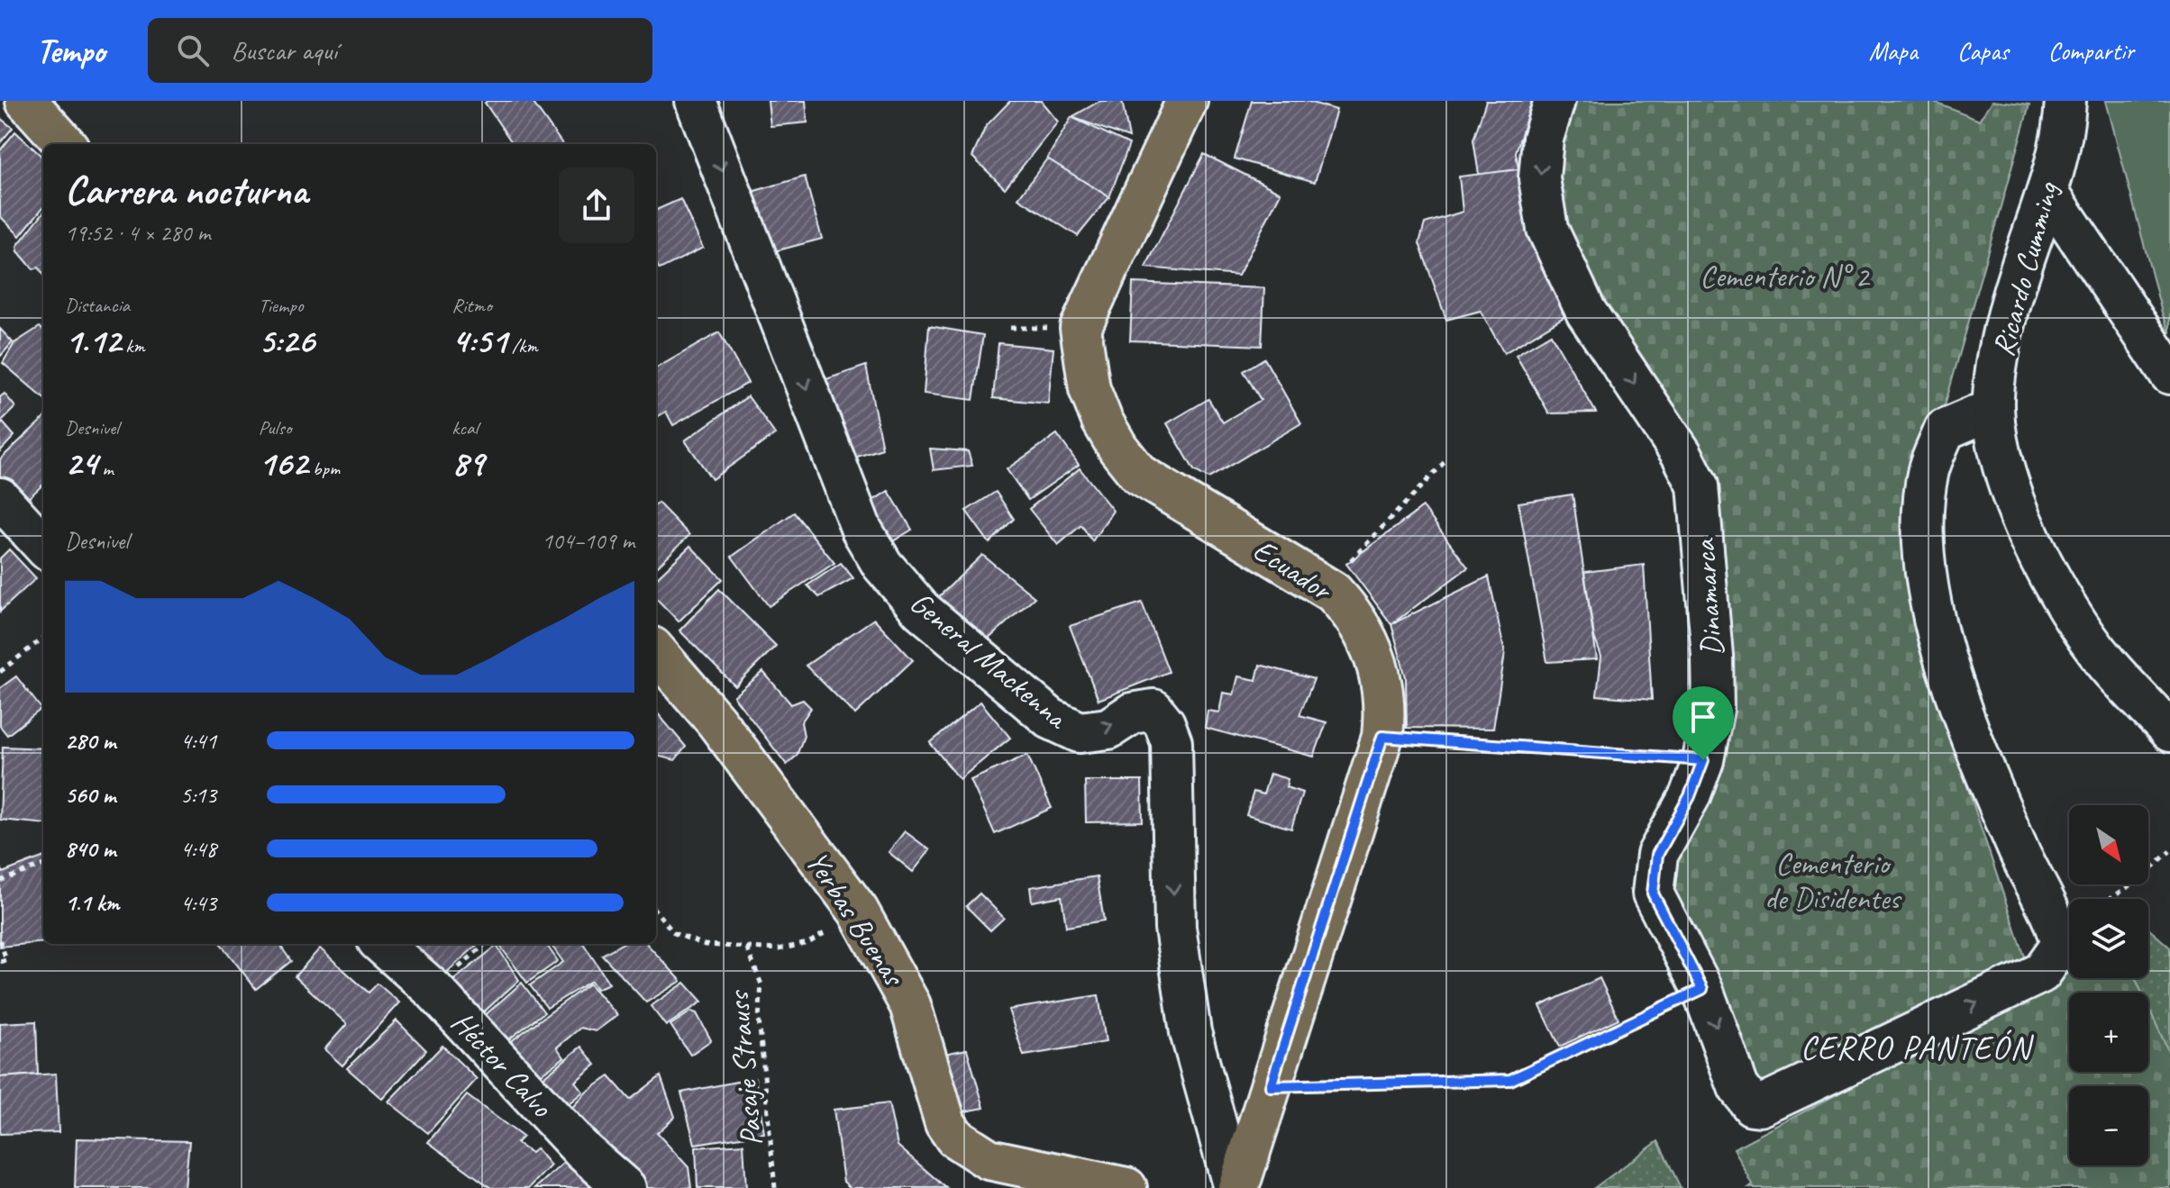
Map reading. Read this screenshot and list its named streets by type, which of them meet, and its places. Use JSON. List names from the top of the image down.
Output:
{
  "streets": {
    "main road": ["Ecuador", "Yerbas Buenas"],
    "street": [
      "Ricardo Cumming",
      "Dinamarca",
      "General Mackenna",
      "Héctor Calvo"
    ],
    "path": ["Pasaje Strauss"]
  },
  "crossings": [
    ["Ricardo Cumming", "Dinamarca"],
    ["Ecuador", "General Mackenna"],
    ["Yerbas Buenas", "Pasaje Strauss"]
  ],
  "one_way": ["General Mackenna"],
  "districts": ["CERRO PANTEÓN"],
  "parks": ["Cementerio N° 2", "Cementerio de Disidentes"],
  "north": "bottom right",
  "page": {
    "header": "Tempo",
    "search": "Buscar aquí",
    "nav": ["Mapa", "Capas", "Compartir"],
    "heading": ["Carrera nocturna", "19:52 · 4 × 280 m"],
    "stats": [
      ["Distancia", "1.12 km"],
      ["Tiempo", "5:26"],
      ["Ritmo", "4:51 /km"],
      ["Desnivel", "24 m"],
      ["Pulso", "162 bpm"],
      ["kcal", "89"]
    ],
    "chart": ["Desnivel", "104–109 m"],
    "list": [
      {
        "name": "280 m",
        "note": "4:41"
      },
      {
        "name": "560 m",
        "note": "5:13"
      },
      {
        "name": "840 m",
        "note": "4:48"
      },
      {
        "name": "1.1 km",
        "note": "4:43"
      }
    ],
    "map_buttons": ["+", "−"]
  }
}
